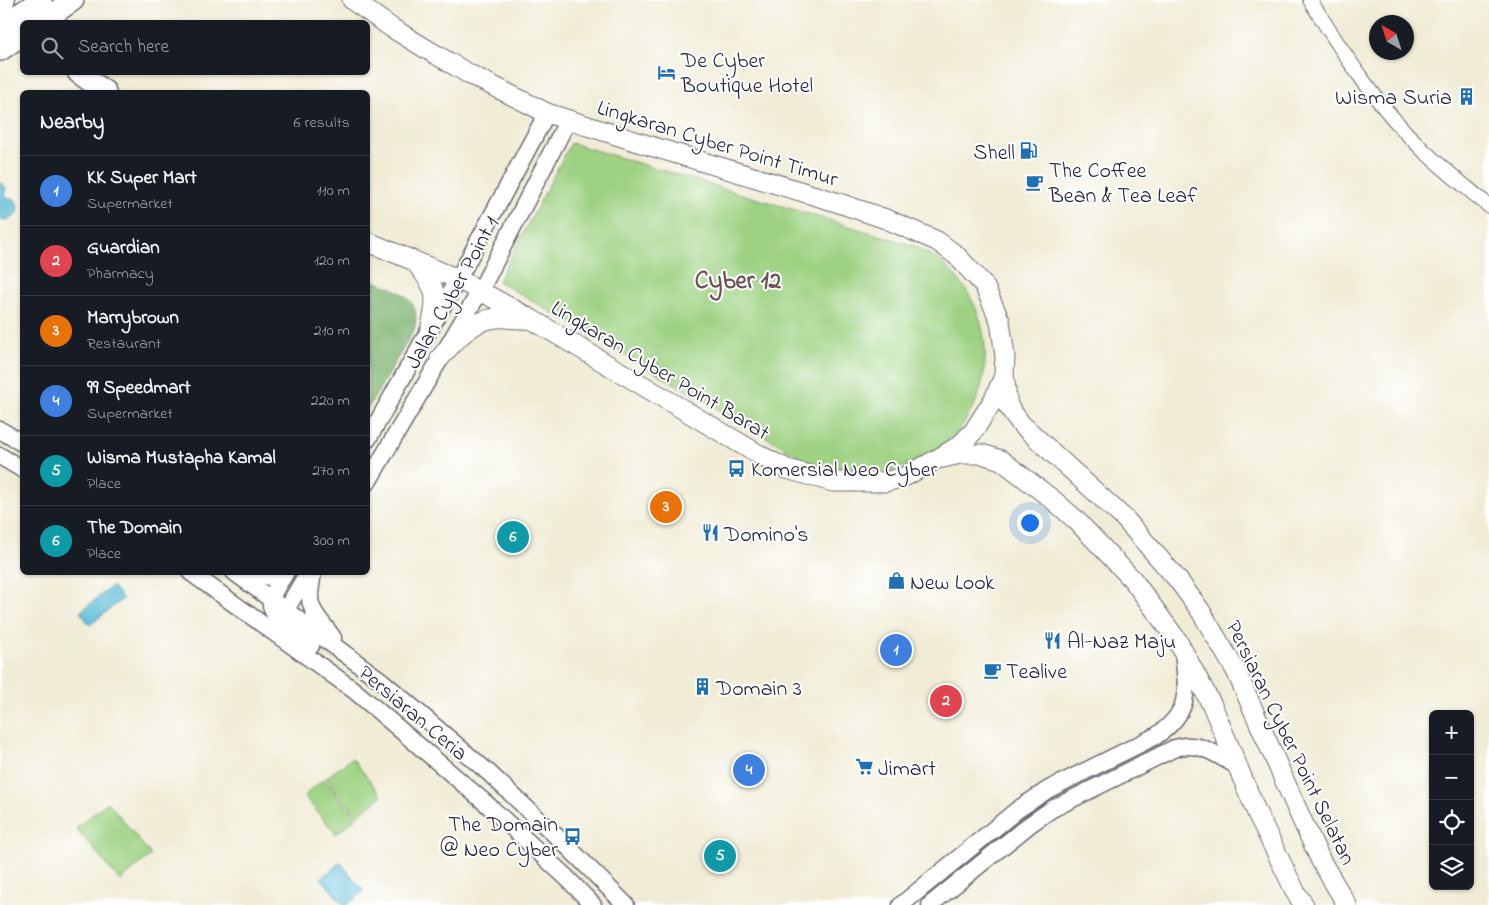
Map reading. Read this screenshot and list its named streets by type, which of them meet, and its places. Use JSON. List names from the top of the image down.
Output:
{
  "streets": {
    "main road": ["Lingkaran Cyber Point Timur", "Lingkaran Cyber Point Barat", "Persiaran Cyber Point Selatan"],
    "street": ["Jalan Cyber Point 1", "Persiaran Ceria"]
  },
  "crossings": [
    ["Lingkaran Cyber Point Timur", "Jalan Cyber Point 1"],
    ["Lingkaran Cyber Point Timur", "Persiaran Cyber Point Selatan"],
    ["Jalan Cyber Point 1", "Lingkaran Cyber Point Barat"]
  ],
  "districts": ["Cyber 12"],
  "places": {
    "hotel": ["De Cyber Boutique Hotel"],
    "building": ["Wisma Suria", "Domain 3"],
    "fuel station": ["Shell"],
    "cafe": ["The Coffee Bean & Tea Leaf", "Tealive"],
    "bus stop": ["Komersial Neo Cyber", "The Domain @ Neo Cyber"],
    "restaurant": ["Domino's", "Al-Naz Maju"],
    "shop": ["New Look"],
    "supermarket": ["Jimart"]
  },
  "north": "top left",
  "page": {
    "search": "Search here",
    "heading": ["Nearby", "6 results"],
    "list": [
      {
        "mark": "1",
        "name": "KK Super Mart",
        "note": "Supermarket",
        "value": "110 m"
      },
      {
        "mark": "2",
        "name": "Guardian",
        "note": "Pharmacy",
        "value": "120 m"
      },
      {
        "mark": "3",
        "name": "Marrybrown",
        "note": "Restaurant",
        "value": "210 m"
      },
      {
        "mark": "4",
        "name": "99 Speedmart",
        "note": "Supermarket",
        "value": "220 m"
      },
      {
        "mark": "5",
        "name": "Wisma Mustapha Kamal",
        "note": "Place",
        "value": "270 m"
      },
      {
        "mark": "6",
        "name": "The Domain",
        "note": "Place",
        "value": "300 m"
      }
    ],
    "pins": [
      "3",
      "6",
      "1",
      "2",
      "4",
      "5"
    ],
    "map_buttons": ["+", "−"]
  }
}
